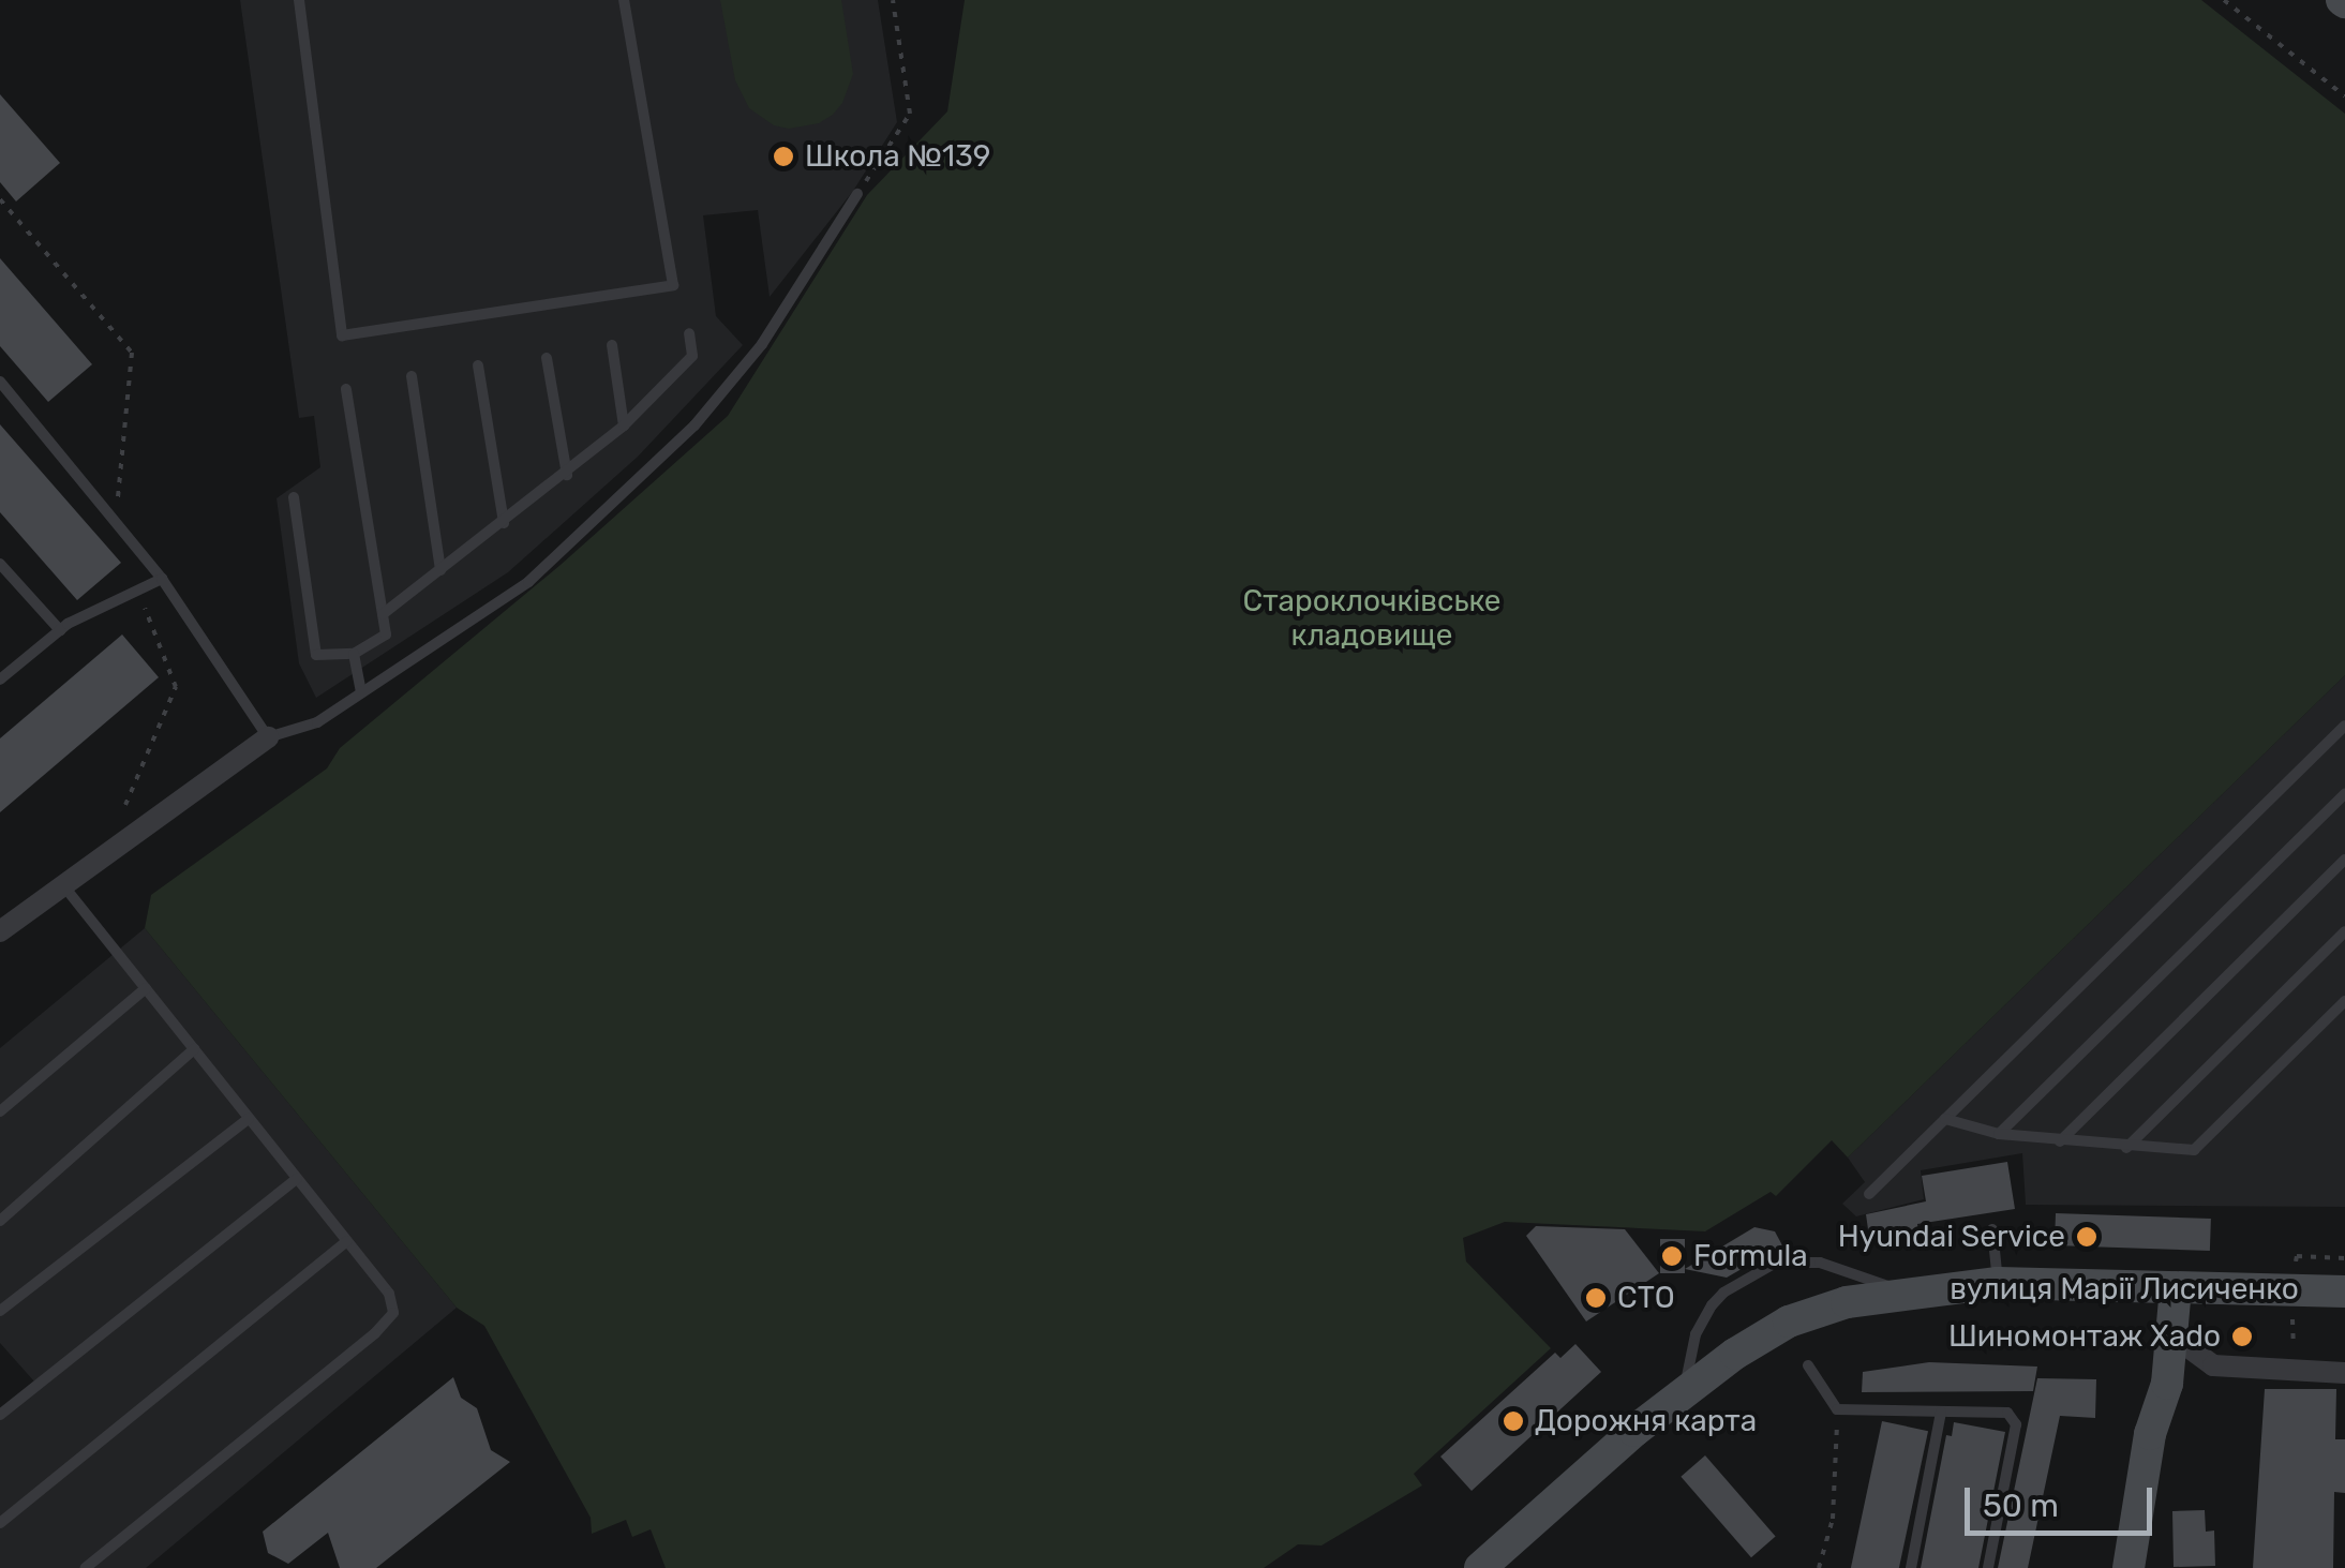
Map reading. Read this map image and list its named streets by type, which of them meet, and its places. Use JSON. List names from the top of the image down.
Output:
{
  "streets": {
    "main road": ["вулиця Марії Лисиченко"]
  },
  "parks": ["Староклочківське кладовище"],
  "places": [
    "Школа №139",
    "Hyundai Service",
    "Formula",
    "СТО",
    "Шиномонтаж Xado",
    "Дорожня карта"
  ],
  "scale_bar": "50 m"
}
